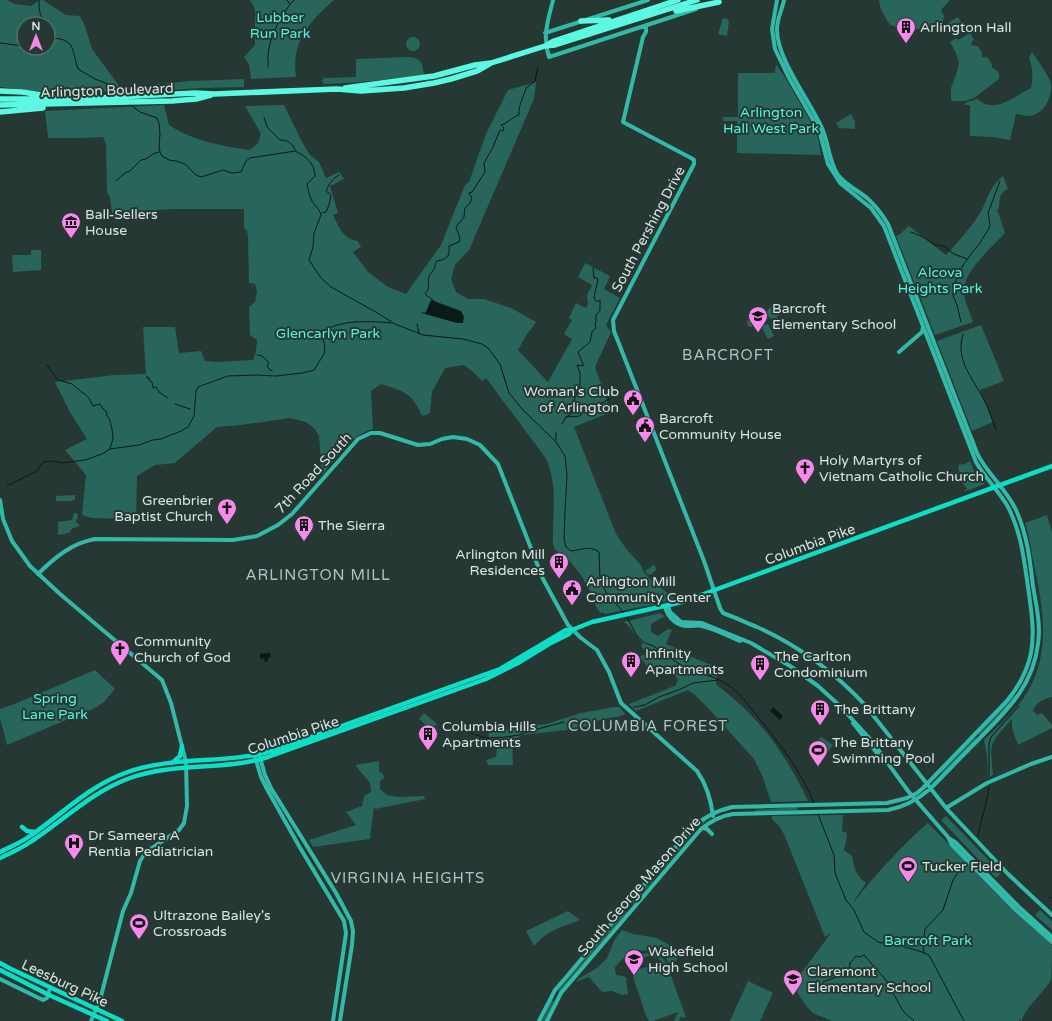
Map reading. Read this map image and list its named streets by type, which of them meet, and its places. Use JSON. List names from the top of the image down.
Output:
{
  "streets": {
    "highway": ["Arlington Boulevard"],
    "main road": [
      "South Pershing Drive",
      "7th Road South",
      "Columbia Pike",
      "South George Mason Drive",
      "Leesburg Pike"
    ]
  },
  "crossings": [
    ["South Pershing Drive", "Columbia Pike"],
    ["7th Road South", "Columbia Pike"],
    ["7th Road South", "South George Mason Drive"],
    ["Columbia Pike", "South George Mason Drive"]
  ],
  "districts": [
    "BARCROFT",
    "ARLINGTON MILL",
    "COLUMBIA FOREST",
    "VIRGINIA HEIGHTS"
  ],
  "parks": [
    "Lubber Run Park",
    "Arlington Hall West Park",
    "Alcova Heights Park",
    "Glencarlyn Park",
    "Spring Lane Park",
    "Barcroft Park"
  ],
  "places": {
    "building": [
      "Arlington Hall",
      "The Sierra",
      "Arlington Mill Residences",
      "Infinity Apartments",
      "The Carlton Condominium",
      "The Brittany",
      "Columbia Hills Apartments"
    ],
    "museum": ["Ball-Sellers House"],
    "school or university": ["Barcroft Elementary School", "Wakefield High School", "Claremont Elementary School"],
    "public building": ["Woman's Club of Arlington", "Barcroft Community House", "Arlington Mill Community Center"],
    "church": ["Holy Martyrs of Vietnam Catholic Church", "Greenbrier Baptist Church", "Community Church of God"],
    "sports": ["The Brittany Swimming Pool", "Tucker Field", "Ultrazone Bailey's Crossroads"],
    "hospital": ["Dr Sameera A Rentia Pediatrician"]
  },
  "north": "top"
}
